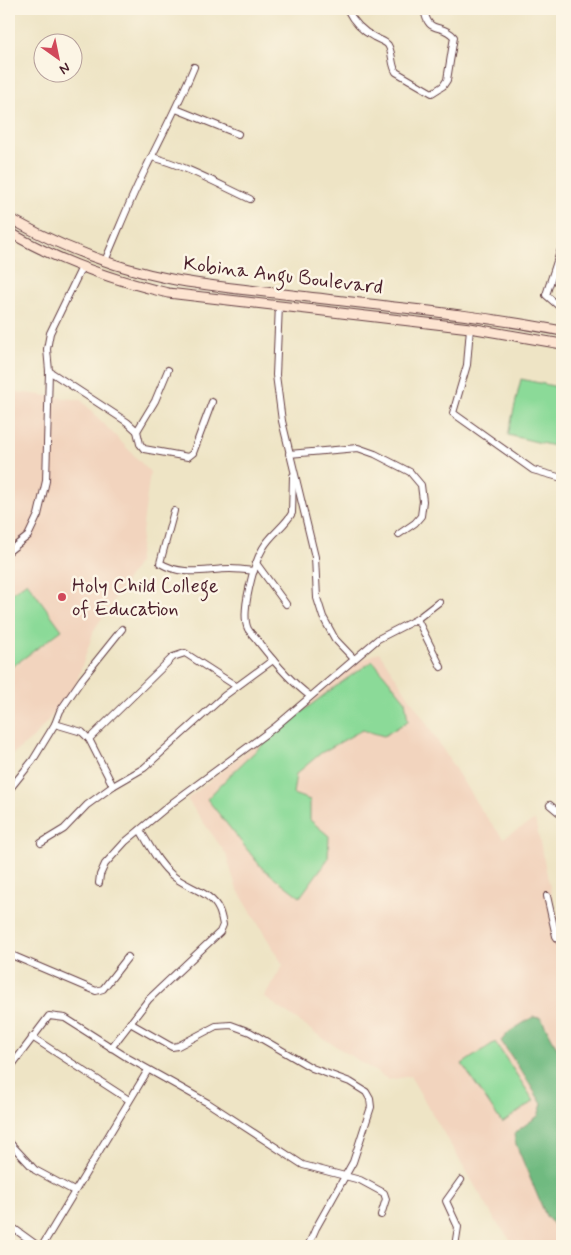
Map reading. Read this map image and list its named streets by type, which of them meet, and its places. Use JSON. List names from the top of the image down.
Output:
{
  "streets": {
    "street": ["Kobina Angu Boulevard"]
  },
  "places": ["Holy Child College of Education"],
  "north": "bottom right"
}
